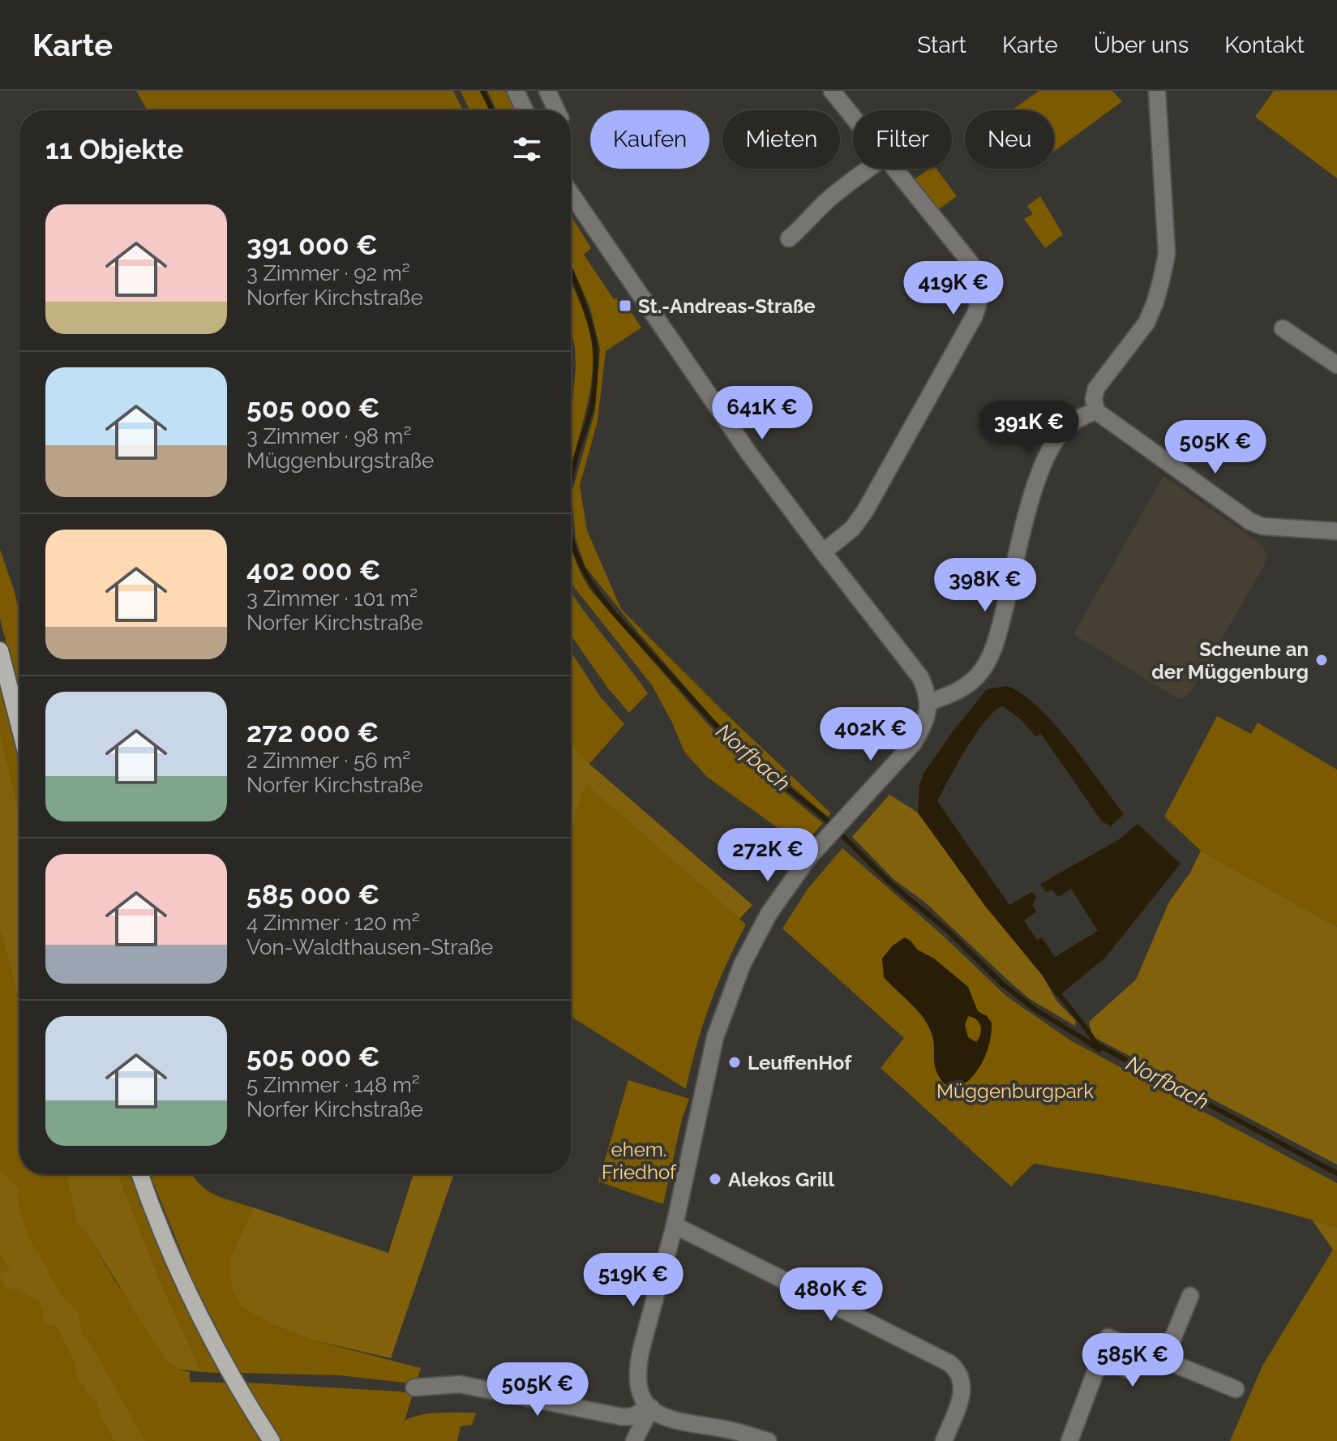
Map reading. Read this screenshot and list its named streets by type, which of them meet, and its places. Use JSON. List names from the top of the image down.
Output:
{
  "water": ["Norfbach"],
  "parks": ["Müggenburgpark", "ehem. Friedhof"],
  "places": {
    "transit": ["St.-Andreas-Straße"],
    "other": ["Scheune an der Müggenburg", "LeuffenHof", "Alekos Grill"]
  },
  "page": {
    "header": "Karte",
    "nav": [
      "Start",
      "Karte",
      "Über uns",
      "Kontakt"
    ],
    "chip": [
      "Kaufen",
      "Mieten",
      "Filter",
      "Neu"
    ],
    "heading": "11 Objekte",
    "list": [
      {
        "name": "391 000 €",
        "note": "3 Zimmer · 92 m² · Norfer Kirchstraße"
      },
      {
        "name": "505 000 €",
        "note": "3 Zimmer · 98 m² · Müggenburgstraße"
      },
      {
        "name": "402 000 €",
        "note": "3 Zimmer · 101 m² · Norfer Kirchstraße"
      },
      {
        "name": "272 000 €",
        "note": "2 Zimmer · 56 m² · Norfer Kirchstraße"
      },
      {
        "name": "585 000 €",
        "note": "4 Zimmer · 120 m² · Von-Waldthausen-Straße"
      },
      {
        "name": "505 000 €",
        "note": "5 Zimmer · 148 m² · Norfer Kirchstraße"
      }
    ],
    "price": [
      "419K €",
      "641K €",
      "391K €",
      "505K €",
      "398K €",
      "402K €",
      "272K €",
      "519K €",
      "480K €",
      "585K €",
      "505K €"
    ]
  }
}
